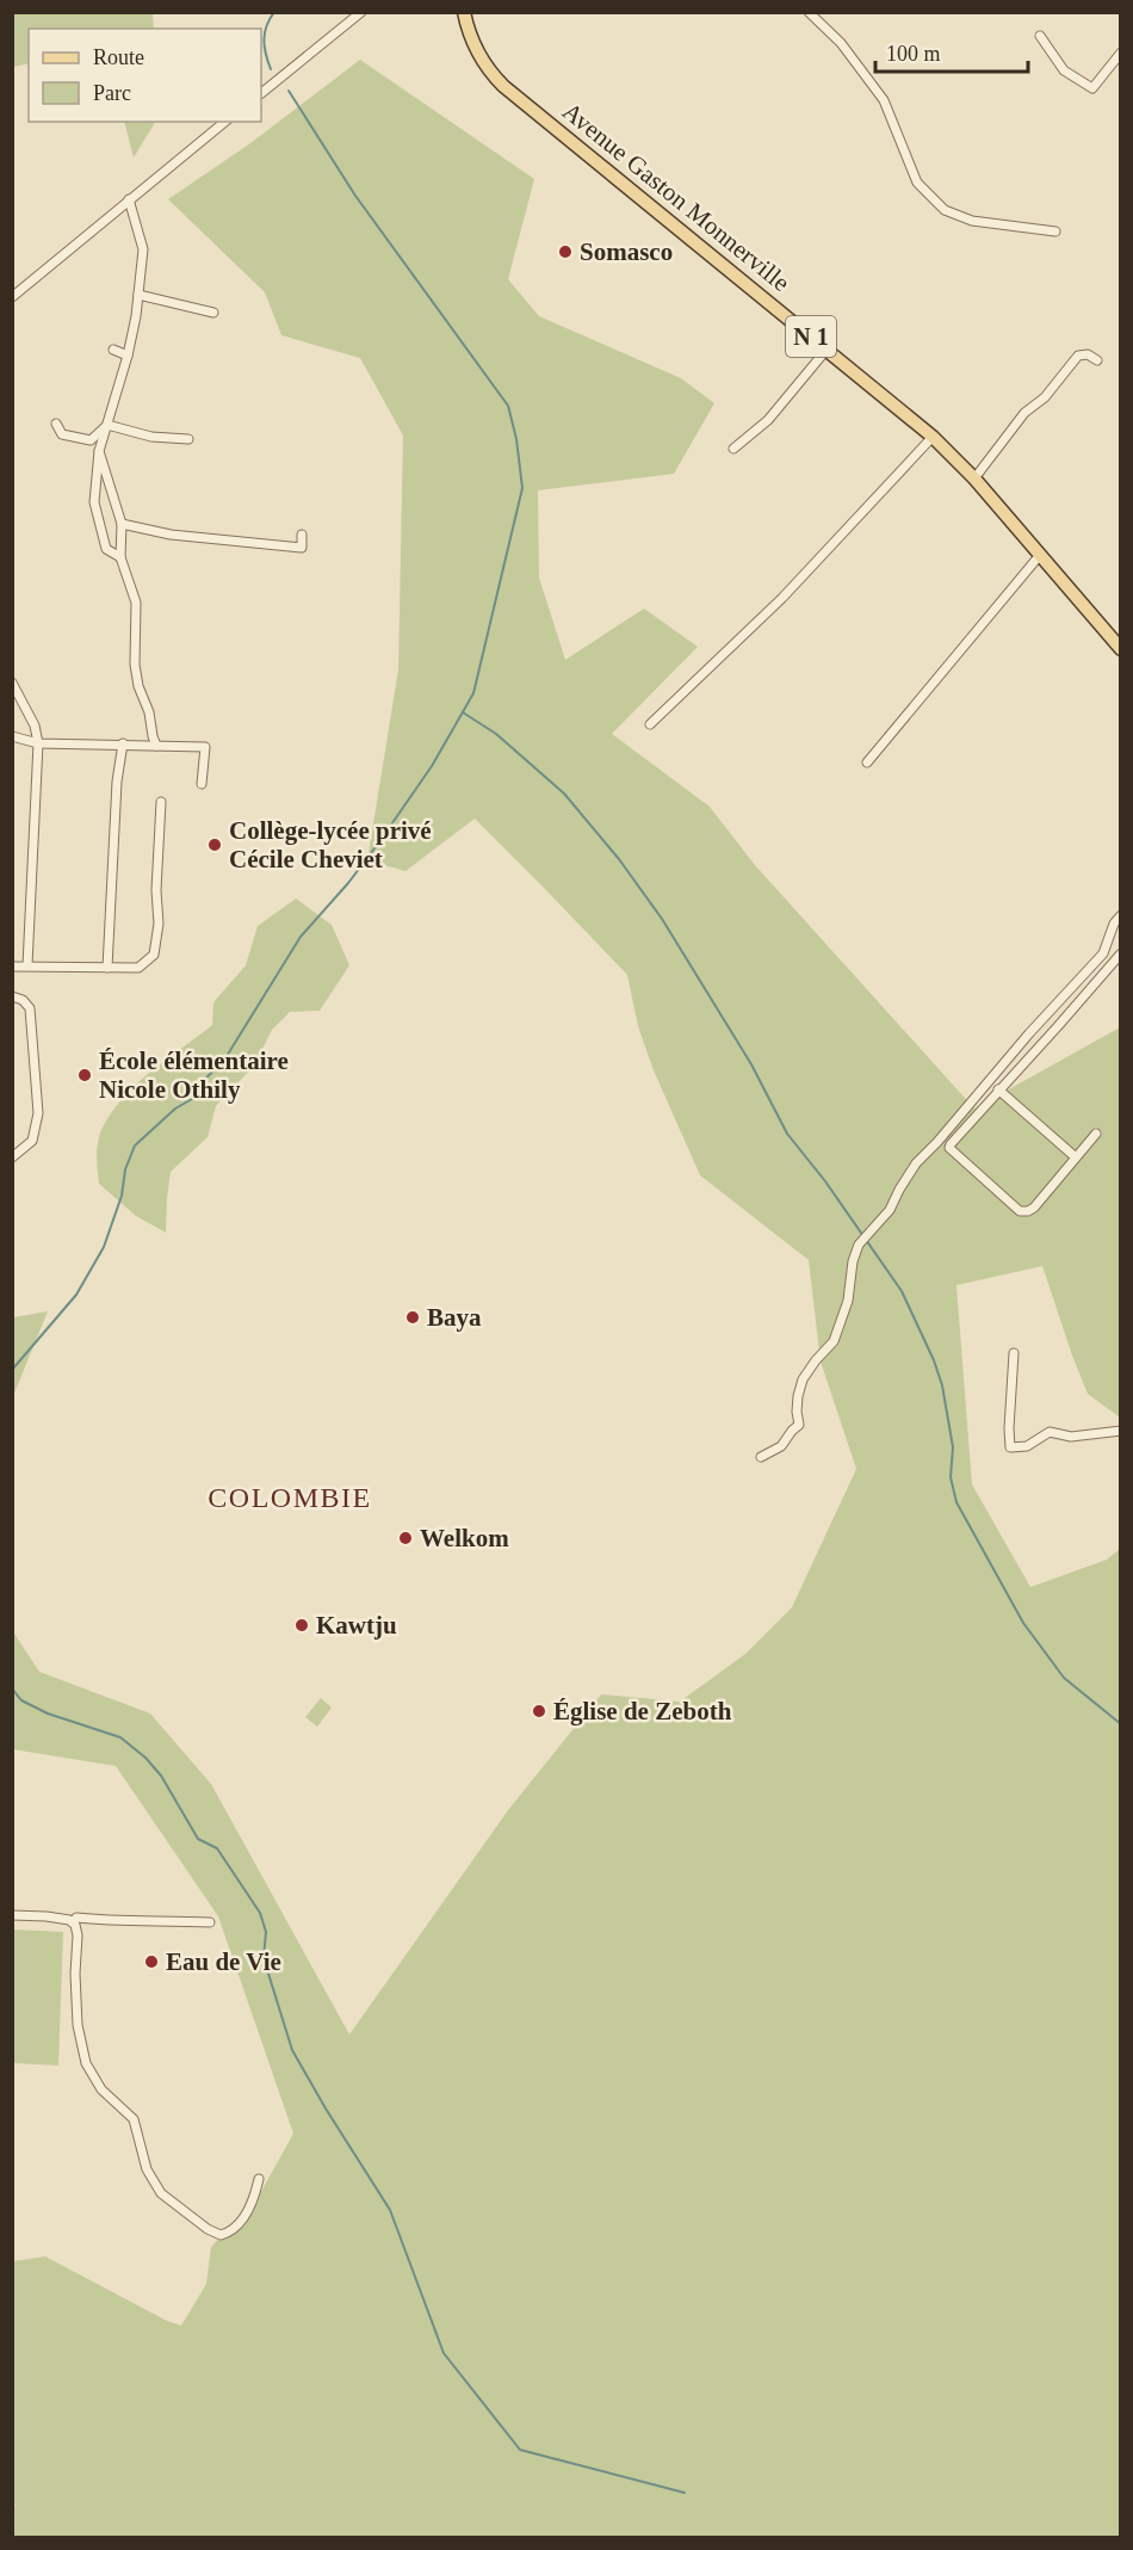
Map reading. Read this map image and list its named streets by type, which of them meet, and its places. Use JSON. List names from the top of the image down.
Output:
{
  "streets": {
    "main road": ["Avenue Gaston Monnerville", "N 1"]
  },
  "districts": ["COLOMBIE"],
  "places": [
    "Somasco",
    "Collège-lycée privé Cécile Cheviet",
    "École élémentaire Nicole Othily",
    "Baya",
    "Welkom",
    "Kawtju",
    "Église de Zeboth",
    "Eau de Vie"
  ],
  "legend": ["Route", "Parc"],
  "scale_bar": "100 m"
}
